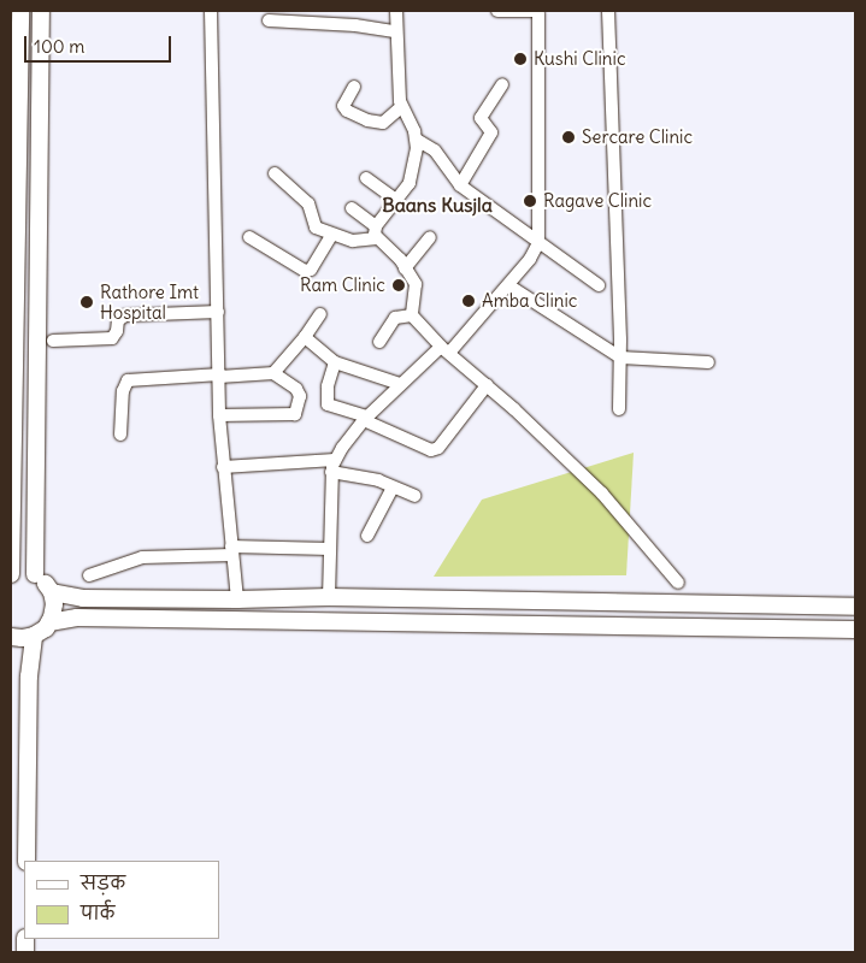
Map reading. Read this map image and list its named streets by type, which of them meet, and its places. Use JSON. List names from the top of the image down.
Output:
{
  "districts": ["Baans Kusjla"],
  "places": [
    "Kushi Clinic",
    "Sercare Clinic",
    "Ragave Clinic",
    "Ram Clinic",
    "Amba Clinic",
    "Rathore Imt Hospital"
  ],
  "legend": ["सड़क", "पार्क"],
  "scale_bar": "100 m"
}
